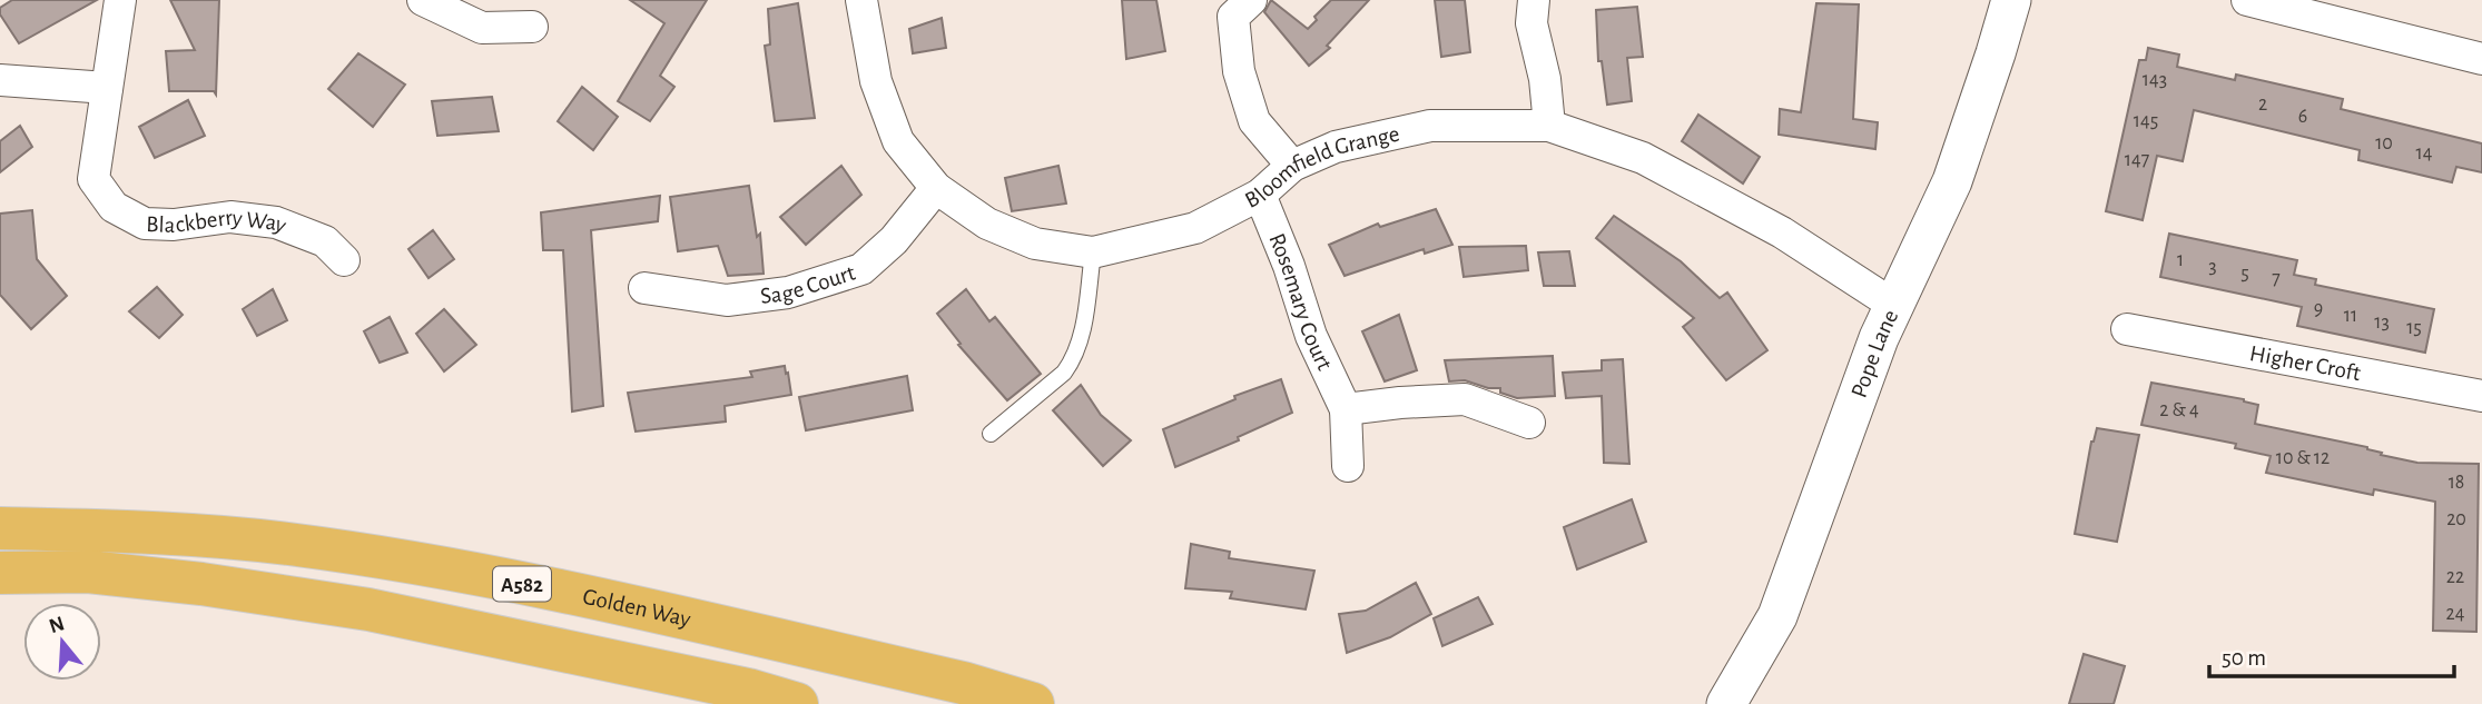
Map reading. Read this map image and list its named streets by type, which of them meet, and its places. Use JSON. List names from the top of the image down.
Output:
{
  "streets": {
    "highway": ["A582", "Golden Way"],
    "street": [
      "Bloomfield Grange",
      "Blackberry Way",
      "Sage Court",
      "Rosemary Court",
      "Pope Lane",
      "Higher Croft"
    ]
  },
  "crossings": [
    ["Bloomfield Grange", "Sage Court"],
    ["Bloomfield Grange", "Rosemary Court"],
    ["Bloomfield Grange", "Pope Lane"]
  ],
  "house_numbers": [
    "143",
    "2",
    "6",
    "145",
    "10",
    "14",
    "147",
    "1",
    "3",
    "5",
    "7",
    "9",
    "11",
    "13",
    "15",
    "2 & 4",
    "10 & 12",
    "18",
    "20",
    "22",
    "24"
  ],
  "scale_bar": "50 m",
  "north": "top"
}
